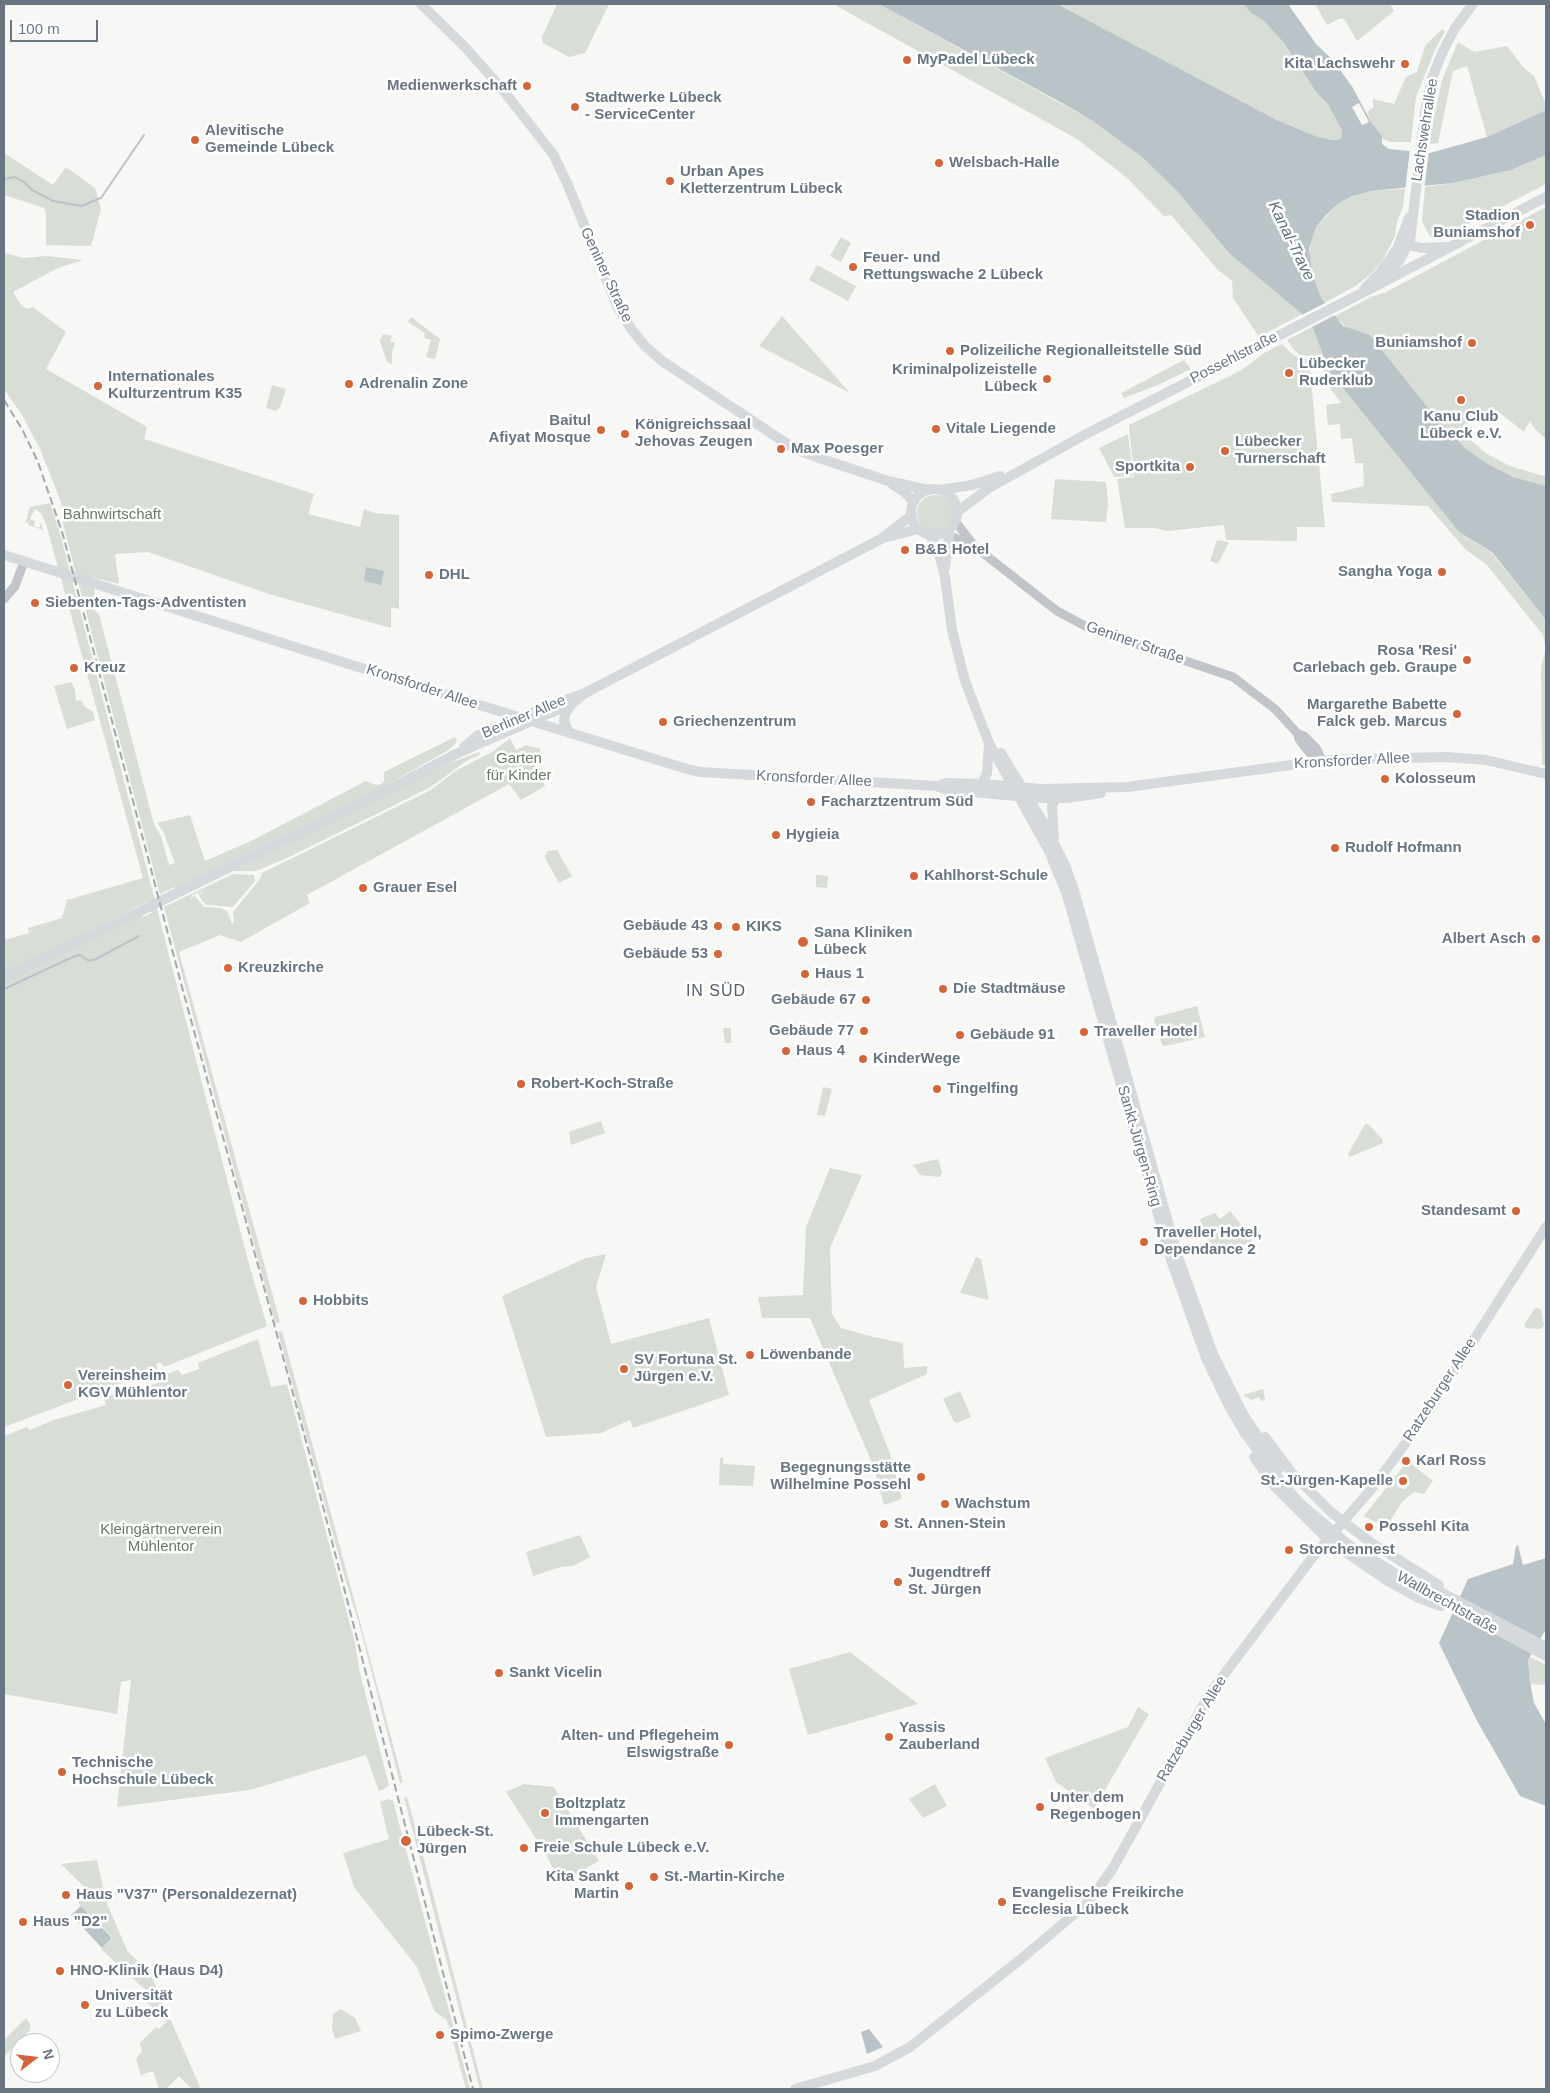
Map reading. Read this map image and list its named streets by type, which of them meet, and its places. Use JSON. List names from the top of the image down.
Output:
{
  "streets": {
    "main road": [
      "Lachswehrallee",
      "Geniner Straße",
      "Possehlstraße",
      "Kronsforder Allee",
      "Berliner Allee",
      "Sankt-Jürgen-Ring",
      "Ratzeburger Allee",
      "Wallbrechtstraße"
    ]
  },
  "crossings": [
    ["Lachswehrallee", "Possehlstraße"],
    ["Geniner Straße", "Possehlstraße"],
    ["Geniner Straße", "Kronsforder Allee"],
    ["Geniner Straße", "Sankt-Jürgen-Ring"],
    ["Possehlstraße", "Sankt-Jürgen-Ring"],
    ["Kronsforder Allee", "Berliner Allee"],
    ["Kronsforder Allee", "Sankt-Jürgen-Ring"],
    ["Sankt-Jürgen-Ring", "Wallbrechtstraße"]
  ],
  "districts": ["IN SÜD"],
  "water": ["Kanal-Trave"],
  "parks": ["Bahnwirtschaft", "Garten für Kinder", "Kleingärtnerverein Mühlentor"],
  "places": [
    "MyPadel Lübeck",
    "Kita Lachswehr",
    "Medienwerkschaft",
    "Stadtwerke Lübeck - ServiceCenter",
    "Alevitische Gemeinde Lübeck",
    "Welsbach-Halle",
    "Urban Apes Kletterzentrum Lübeck",
    "Stadion Buniamshof",
    "Feuer- und Rettungswache 2 Lübeck",
    "Buniamshof",
    "Polizeiliche Regionalleitstelle Süd",
    "Lübecker Ruderklub",
    "Kriminalpolizeistelle Lübeck",
    "Adrenalin Zone",
    "Internationales Kulturzentrum K35",
    "Kanu Club Lübeck e.V.",
    "Vitale Liegende",
    "Baitul Afiyat Mosque",
    "Königreichssaal Jehovas Zeugen",
    "Max Poesger",
    "Lübecker Turnerschaft",
    "Sportkita",
    "B&B Hotel",
    "Sangha Yoga",
    "DHL",
    "Siebenten-Tags-Adventisten",
    "Rosa 'Resi' Carlebach geb. Graupe",
    "Kreuz",
    "Margarethe Babette Falck geb. Marcus",
    "Griechenzentrum",
    "Kolosseum",
    "Facharztzentrum Süd",
    "Hygieia",
    "Rudolf Hofmann",
    "Kahlhorst-Schule",
    "Grauer Esel",
    "Gebäude 43",
    "KIKS",
    "Albert Asch",
    "Sana Kliniken Lübeck",
    "Gebäude 53",
    "Kreuzkirche",
    "Haus 1",
    "Die Stadtmäuse",
    "Gebäude 67",
    "Gebäude 77",
    "Traveller Hotel",
    "Gebäude 91",
    "Haus 4",
    "KinderWege",
    "Robert-Koch-Straße",
    "Tingelfing",
    "Standesamt",
    "Traveller Hotel, Dependance 2",
    "Hobbits",
    "Löwenbande",
    "SV Fortuna St. Jürgen e.V.",
    "Vereinsheim KGV Mühlentor",
    "Karl Ross",
    "Begegnungsstätte Wilhelmine Possehl",
    "St.-Jürgen-Kapelle",
    "Wachstum",
    "St. Annen-Stein",
    "Possehl Kita",
    "Storchennest",
    "Jugendtreff St. Jürgen",
    "Sankt Vicelin",
    "Yassis Zauberland",
    "Alten- und Pflegeheim Elswigstraße",
    "Technische Hochschule Lübeck",
    "Unter dem Regenbogen",
    "Boltzplatz Immengarten",
    "Lübeck-St. Jürgen",
    "Freie Schule Lübeck e.V.",
    "St.-Martin-Kirche",
    "Kita Sankt Martin",
    "Haus \"V37\" (Personaldezernat)",
    "Evangelische Freikirche Ecclesia Lübeck",
    "Haus \"D2\"",
    "HNO-Klinik (Haus D4)",
    "Universität zu Lübeck",
    "Spimo-Zwerge"
  ],
  "scale_bar": "100 m",
  "north": "right"
}
